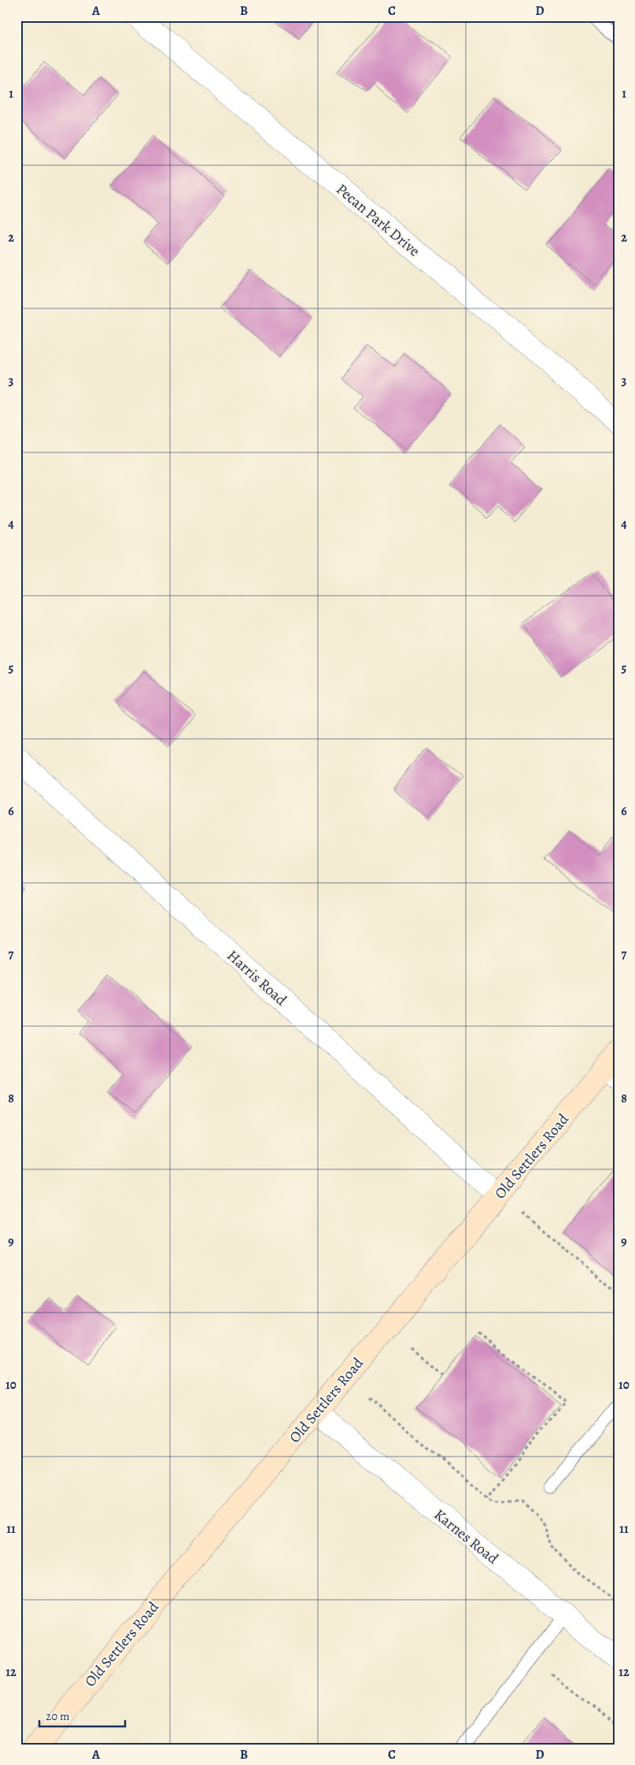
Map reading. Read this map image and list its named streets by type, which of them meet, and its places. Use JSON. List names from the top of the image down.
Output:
{
  "streets": {
    "main road": ["Old Settlers Road"],
    "street": ["Pecan Park Drive", "Harris Road", "Karnes Road"]
  },
  "crossings": [
    ["Harris Road", "Old Settlers Road"],
    ["Old Settlers Road", "Karnes Road"]
  ],
  "scale_bar": "20 m",
  "grid": {
    "columns": [
      "A",
      "B",
      "C",
      "D"
    ],
    "rows": [
      "1",
      "2",
      "3",
      "4",
      "5",
      "6",
      "7",
      "8",
      "9",
      "10",
      "11",
      "12"
    ]
  }
}
